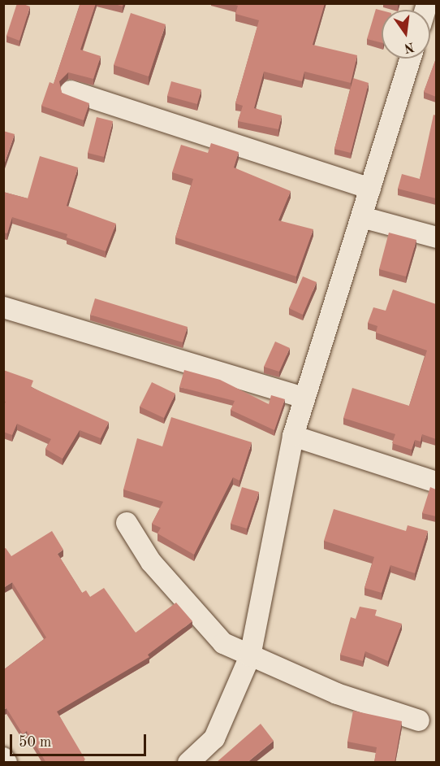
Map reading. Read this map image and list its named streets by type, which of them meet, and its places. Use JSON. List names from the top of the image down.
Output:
{
  "scale_bar": "50 m",
  "north": "bottom"
}
